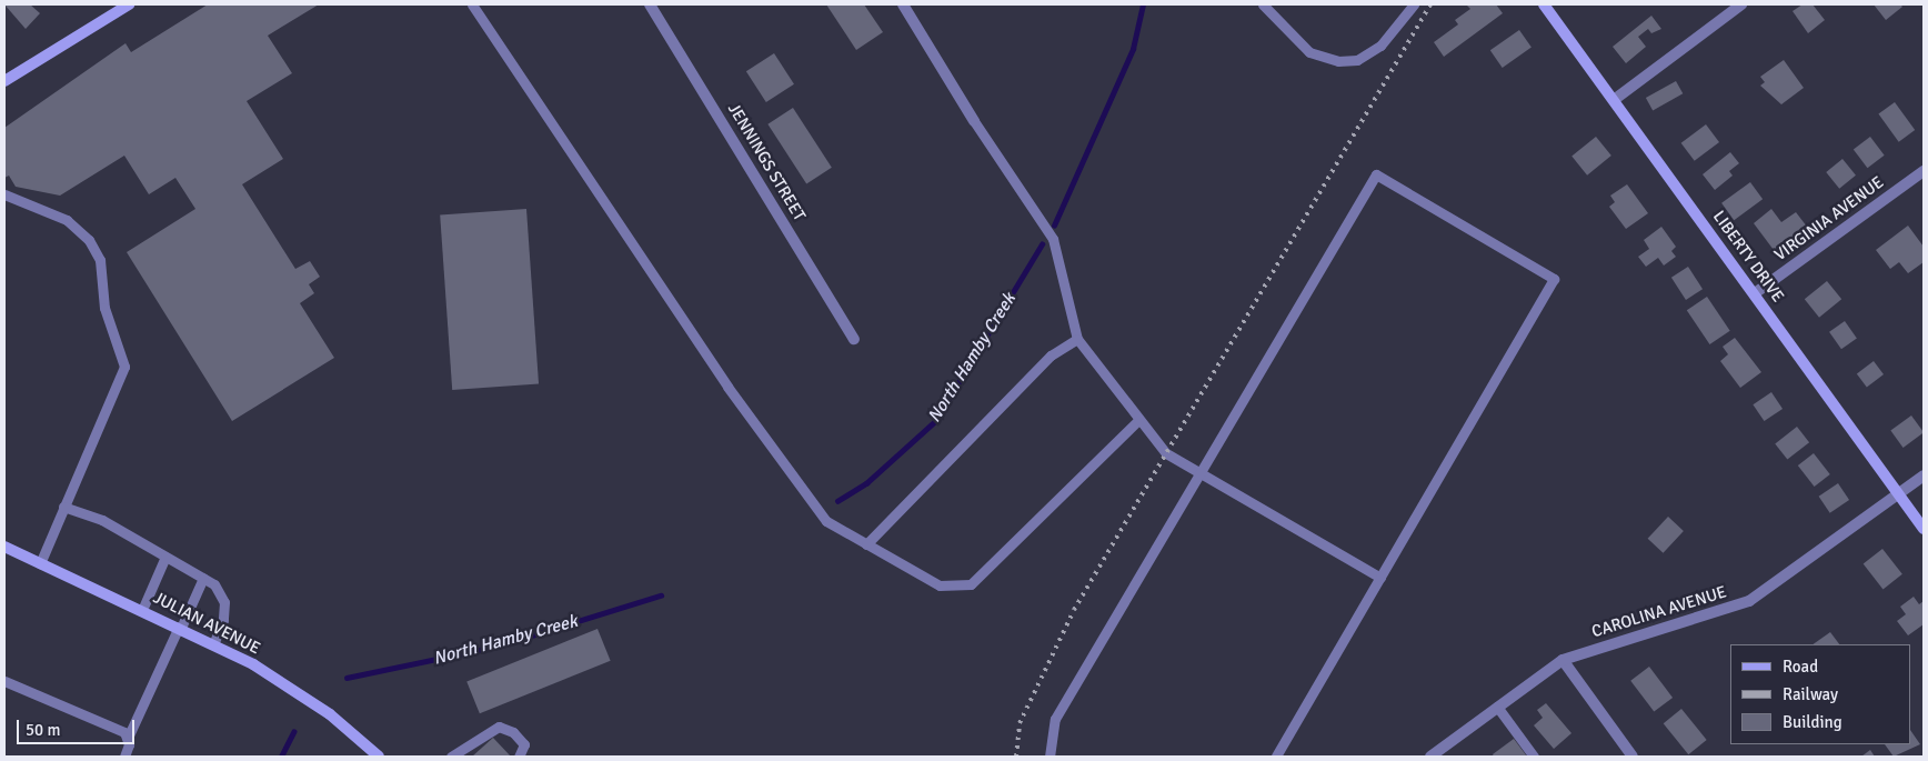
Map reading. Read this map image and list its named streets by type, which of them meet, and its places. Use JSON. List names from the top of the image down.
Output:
{
  "streets": {
    "street": [
      "JENNINGS STREET",
      "VIRGINIA AVENUE",
      "LIBERTY DRIVE",
      "CAROLINA AVENUE",
      "JULIAN AVENUE"
    ]
  },
  "crossings": [
    ["VIRGINIA AVENUE", "LIBERTY DRIVE"],
    ["LIBERTY DRIVE", "CAROLINA AVENUE"]
  ],
  "water": ["North Hamby Creek"],
  "legend": ["Road", "Railway", "Building"],
  "scale_bar": "50 m"
}
